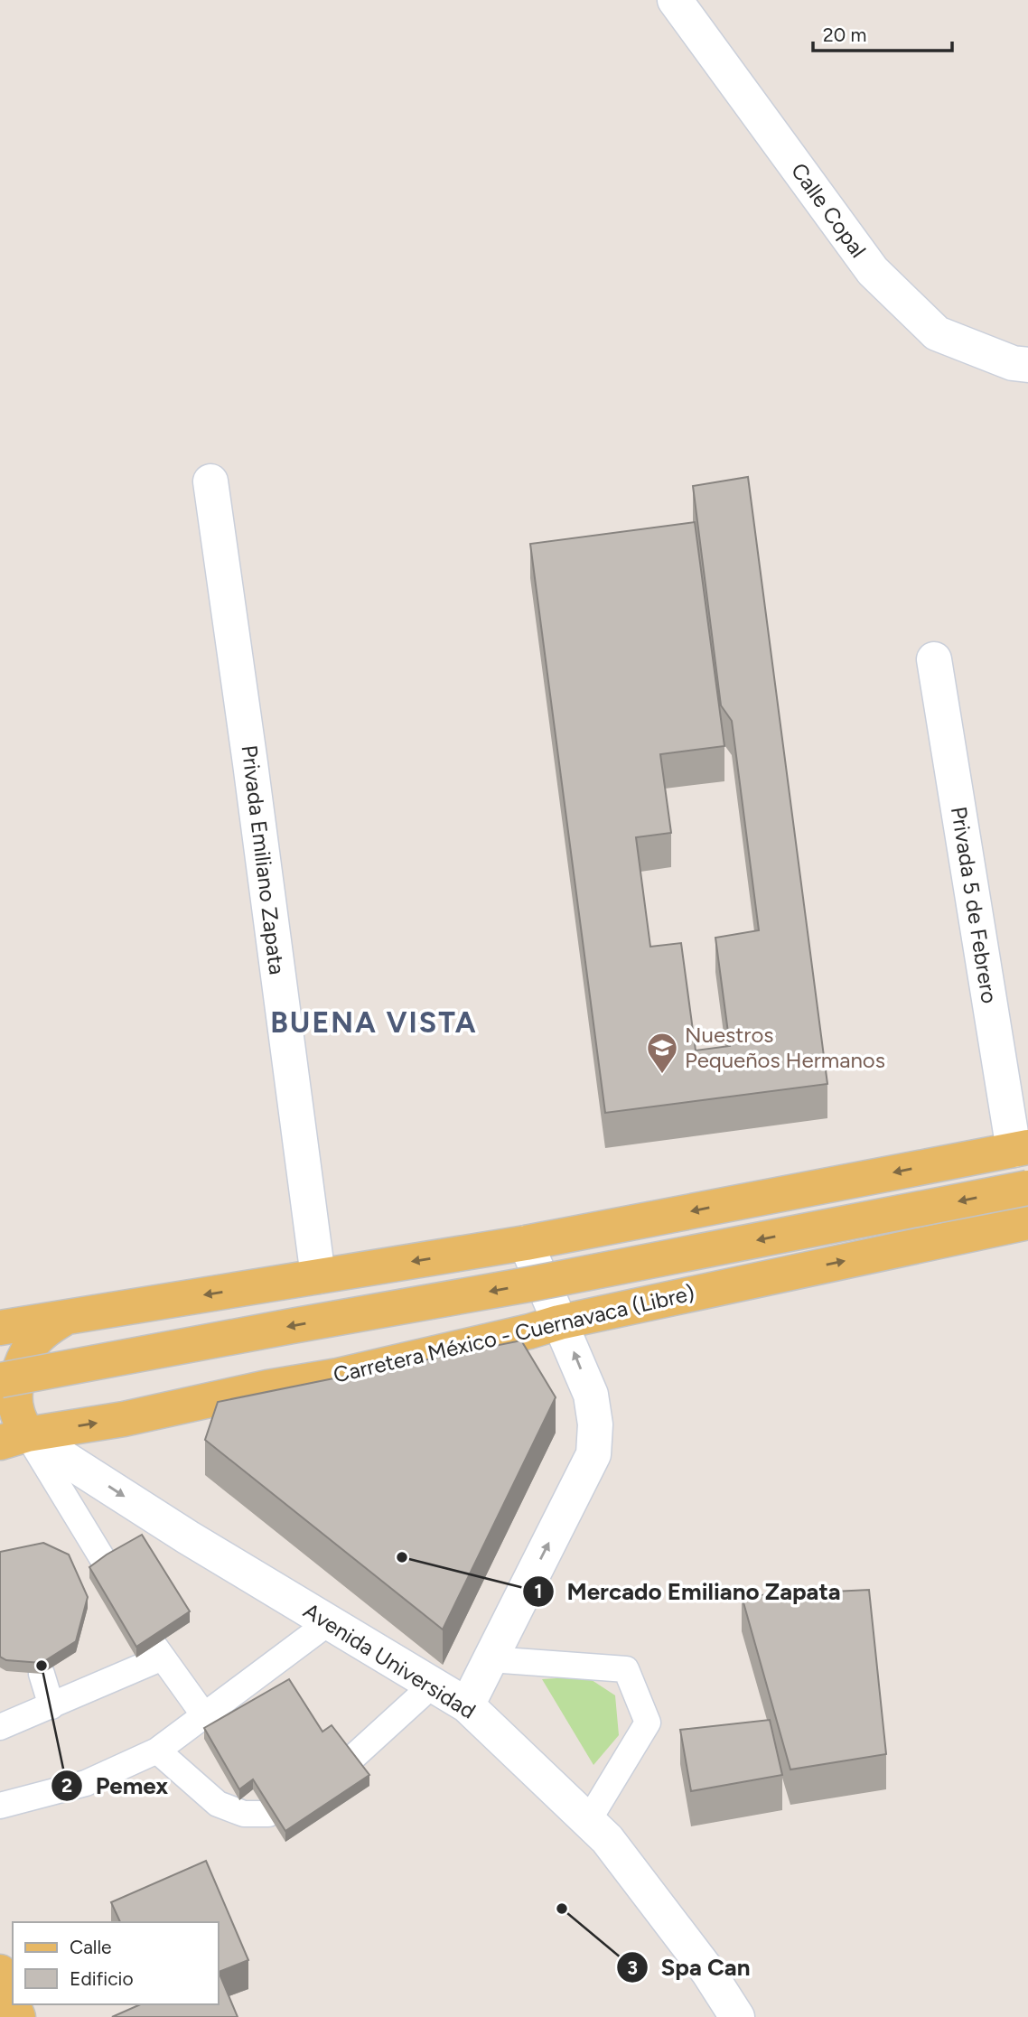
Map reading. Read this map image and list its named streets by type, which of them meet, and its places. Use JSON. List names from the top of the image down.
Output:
{
  "streets": {
    "main road": ["Carretera México - Cuernavaca (Libre)"],
    "street": [
      "Calle Copal",
      "Privada Emiliano Zapata",
      "Privada 5 de Febrero",
      "Avenida Universidad"
    ]
  },
  "crossings": [
    ["Carretera México - Cuernavaca (Libre)", "Avenida Universidad"]
  ],
  "one_way": ["Avenida Universidad"],
  "districts": ["BUENA VISTA"],
  "places": {
    "school or university": ["Nuestros Pequeños Hermanos"],
    "other": ["Mercado Emiliano Zapata", "Pemex", "Spa Can"]
  },
  "legend": ["Calle", "Edificio"],
  "scale_bar": "20 m"
}
